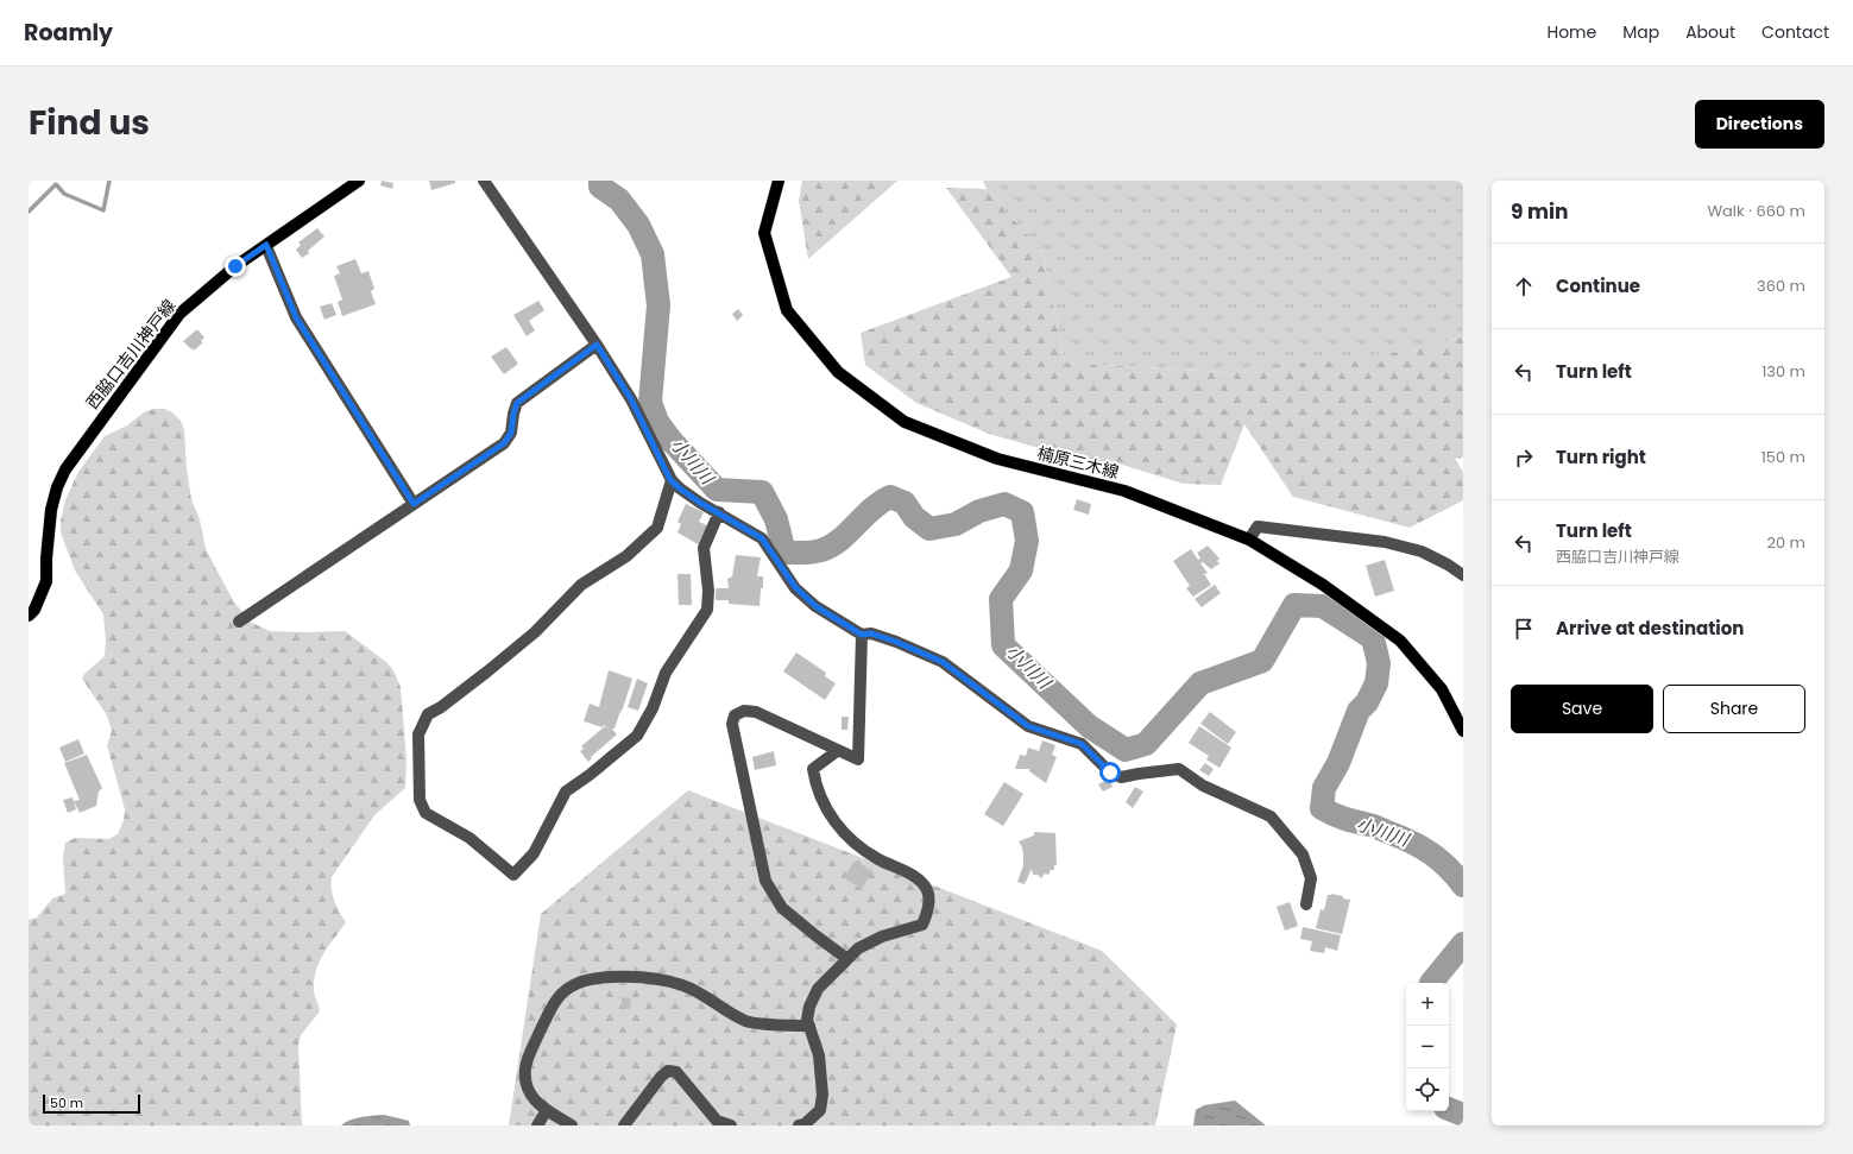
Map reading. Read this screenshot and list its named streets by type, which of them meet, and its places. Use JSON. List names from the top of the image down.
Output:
{
  "streets": {
    "main road": ["西脇口吉川神戸線", "楠原三木線"]
  },
  "water": ["小川川"],
  "scale_bar": "50 m",
  "page": {
    "header": "Roamly",
    "nav": [
      "Home",
      "Map",
      "About",
      "Contact"
    ],
    "title": "Find us",
    "buttons": [
      "Directions",
      ["Save", "Share"]
    ],
    "heading": ["9 min", "Walk · 660 m"],
    "list": [
      ["Continue", "360 m"],
      ["Turn left", "130 m"],
      ["Turn right", "150 m"],
      ["Turn left", "西脇口吉川神戸線", "20 m"],
      "Arrive at destination"
    ],
    "map_buttons": ["+", "−"],
    "scale": "50 m"
  }
}
